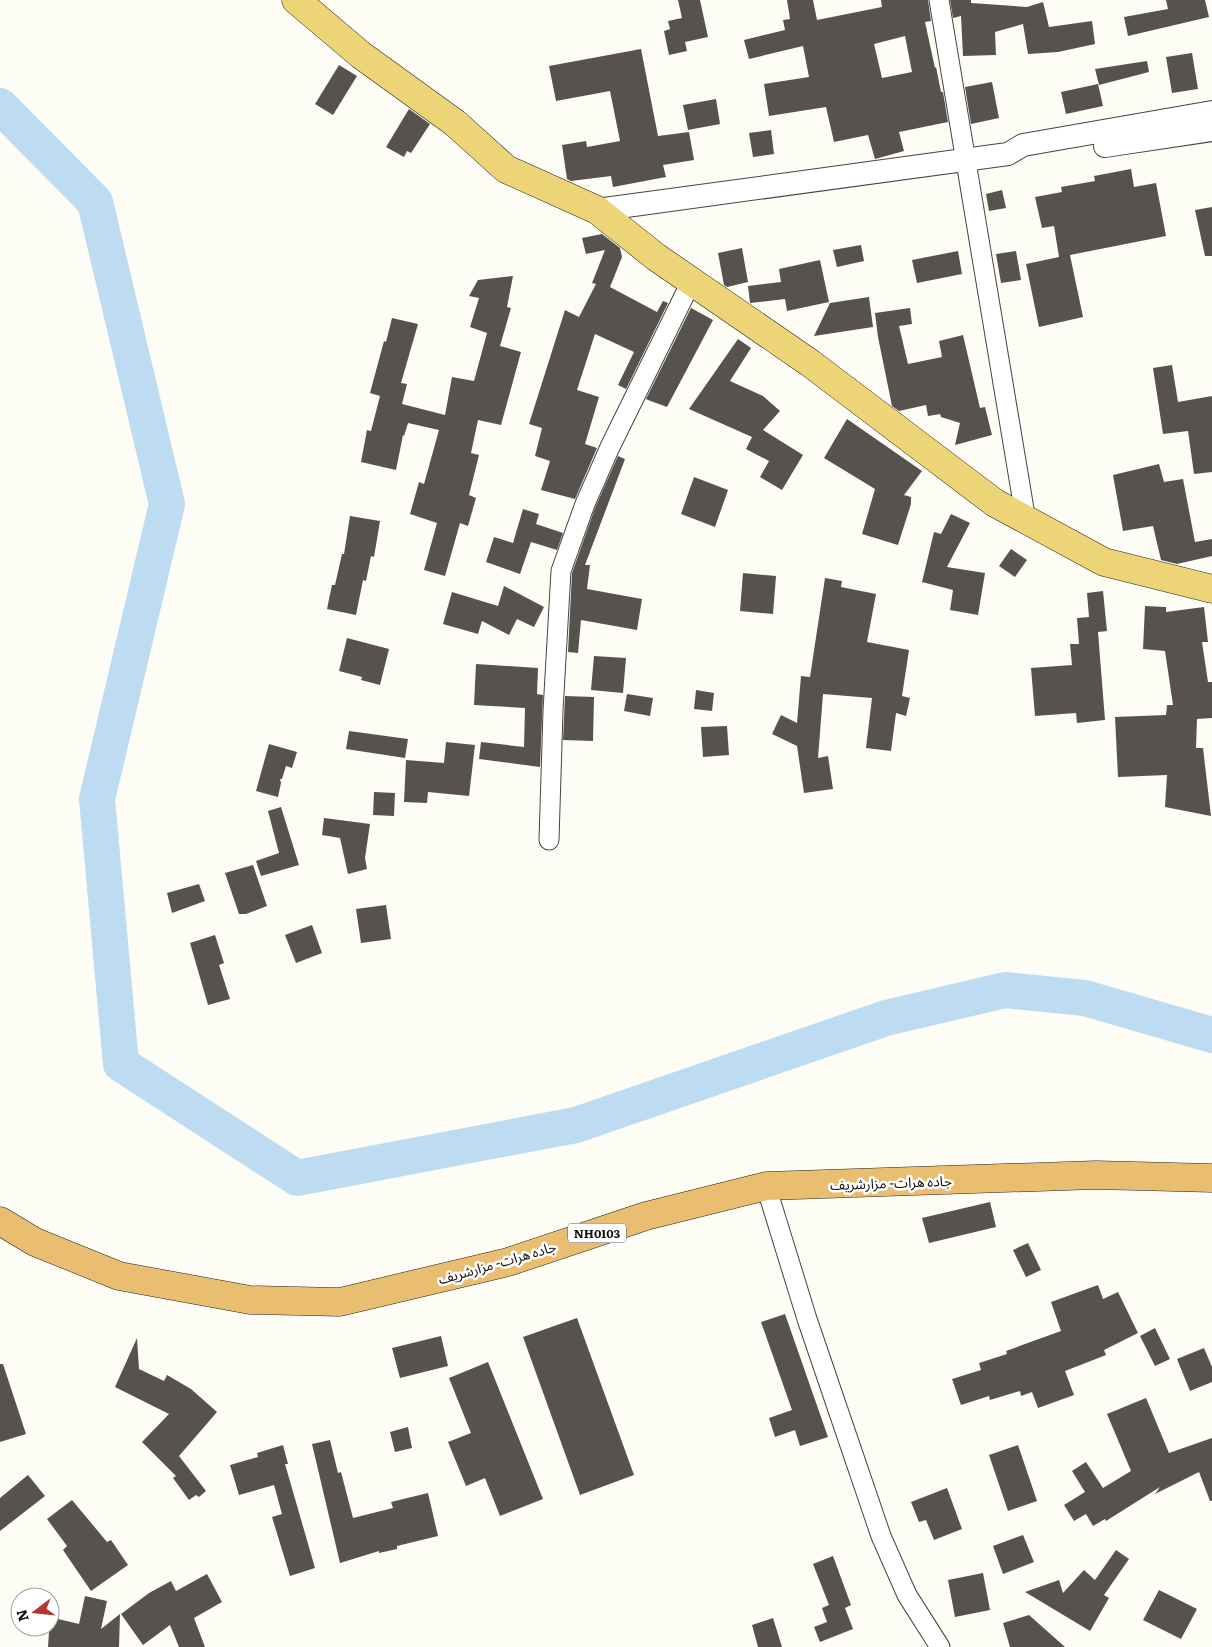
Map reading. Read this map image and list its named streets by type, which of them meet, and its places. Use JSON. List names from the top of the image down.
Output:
{
  "streets": {
    "highway": ["جاده هرات- مزارشریف", "NH0103"]
  },
  "north": "left"
}
